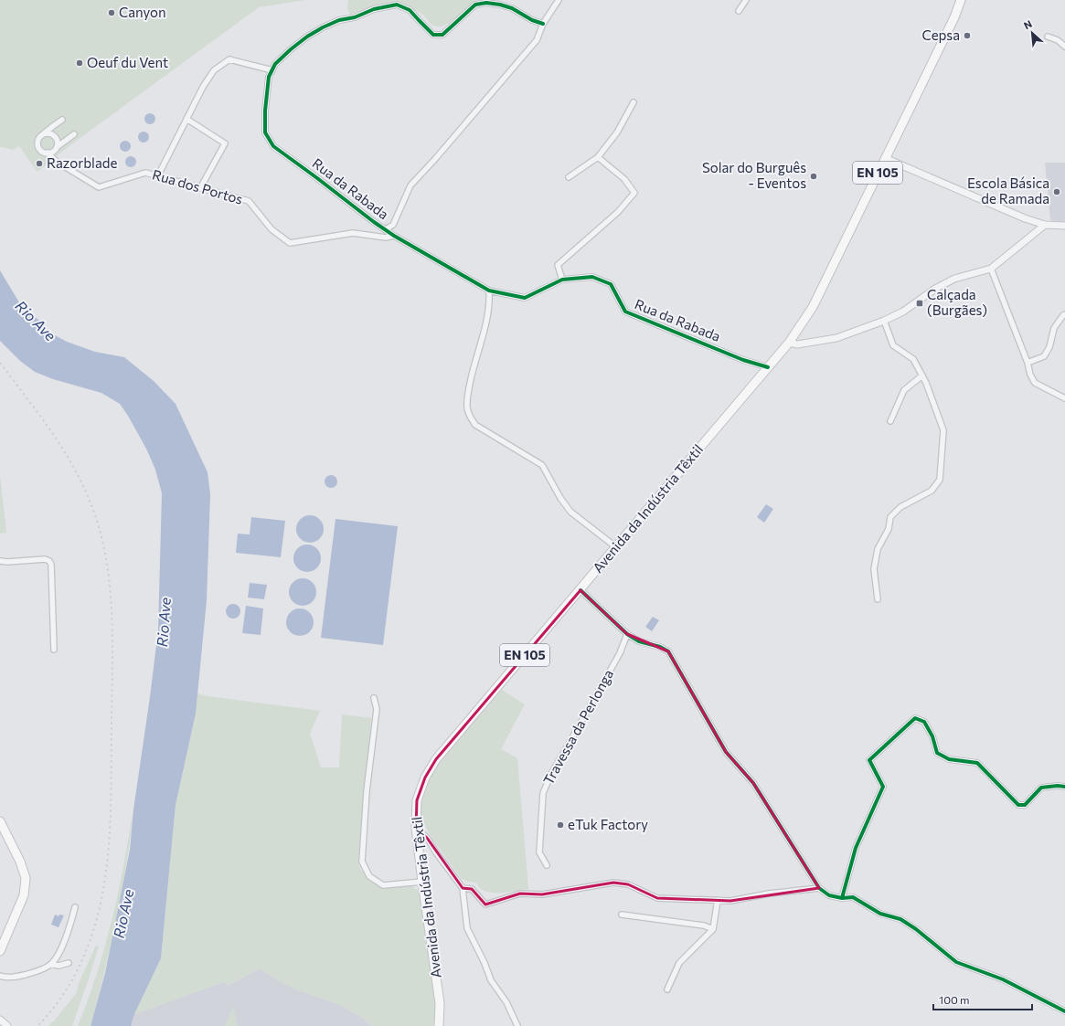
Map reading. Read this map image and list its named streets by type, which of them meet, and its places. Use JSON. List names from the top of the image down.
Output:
{
  "streets": {
    "main road": ["EN 105", "Avenida da Indústria Têxtil"],
    "street": ["Rua dos Portos", "Rua da Rabada", "Travessa da Perlonga"]
  },
  "crossings": [
    ["Rua dos Portos", "Rua da Rabada"],
    ["Rua da Rabada", "Avenida da Indústria Têxtil"]
  ],
  "water": ["Rio Ave"],
  "places": {
    "other": [
      "Canyon",
      "Cepsa",
      "Oeuf du Vent",
      "Razorblade",
      "Solar do Burguês - Eventos",
      "Escola Básica de Ramada",
      "eTuk Factory"
    ],
    "transit": ["Calçada (Burgães)"]
  },
  "scale_bar": "100 m",
  "north": "top left"
}
